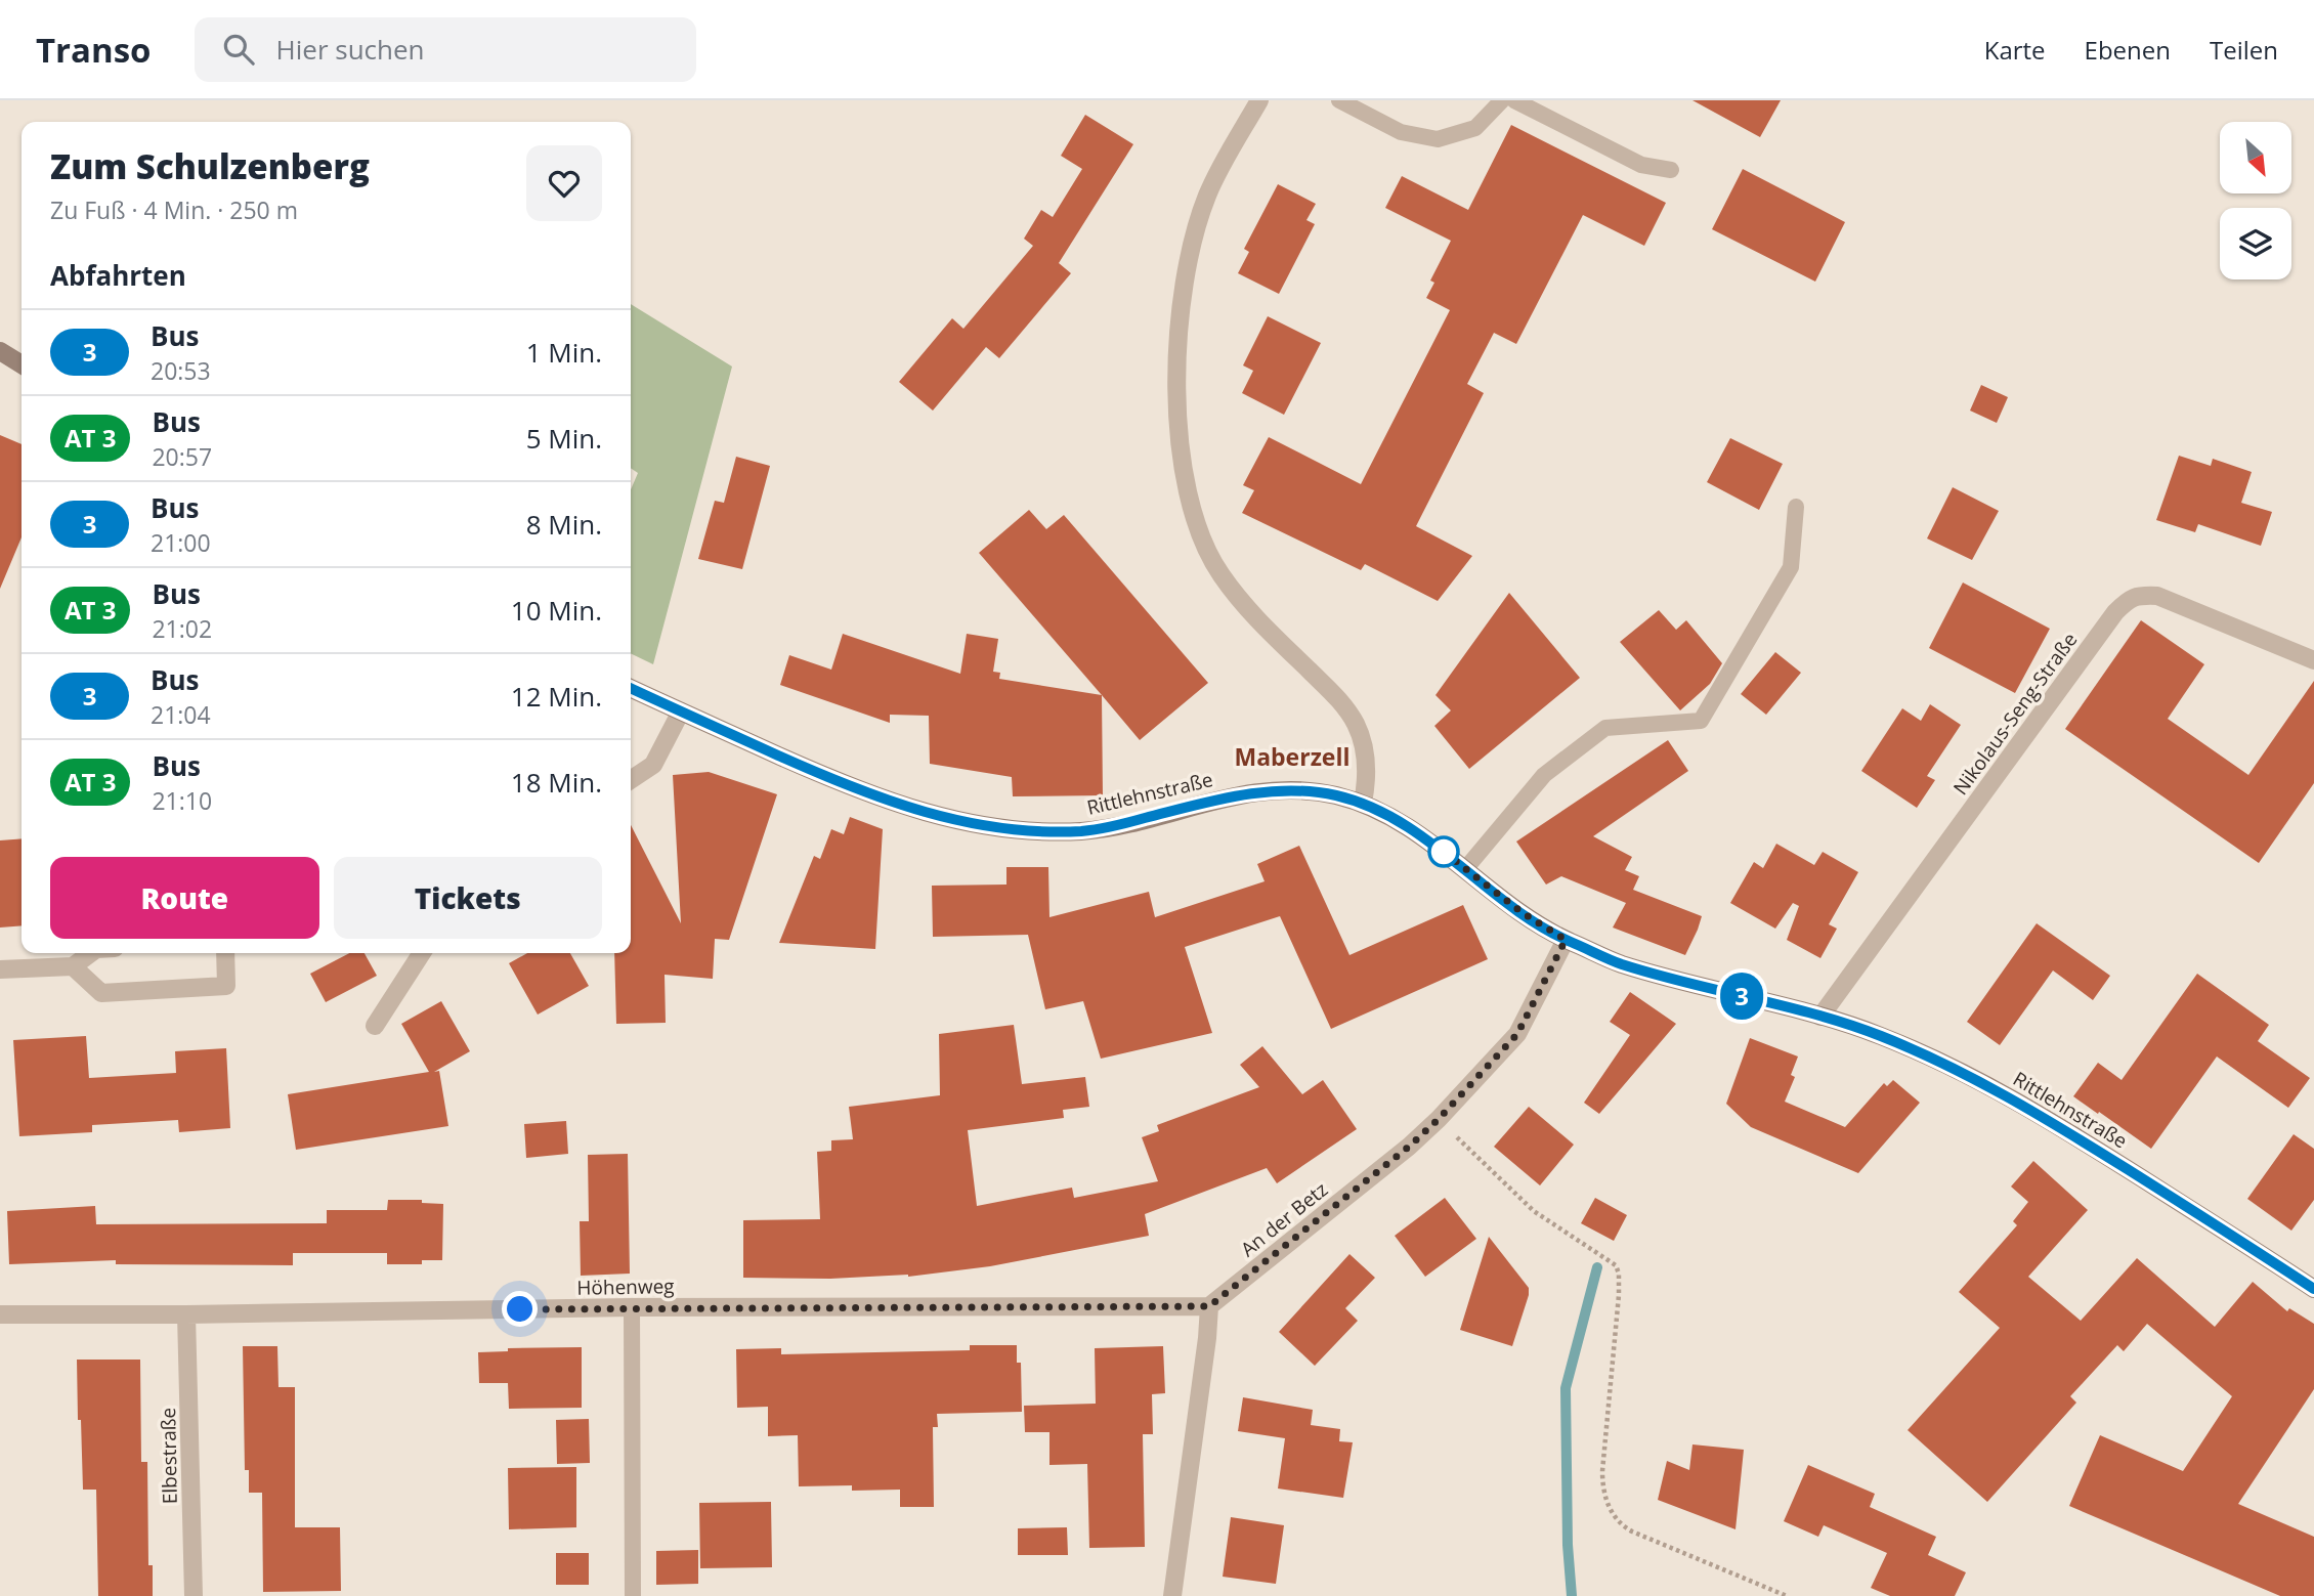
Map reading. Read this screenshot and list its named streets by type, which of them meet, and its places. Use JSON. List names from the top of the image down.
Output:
{
  "streets": {
    "street": [
      "Nikolaus-Seng-Straße",
      "Rittlehnstraße",
      "An der Betz",
      "Höhenweg",
      "Elbestraße"
    ]
  },
  "crossings": [
    ["Nikolaus-Seng-Straße", "Rittlehnstraße"],
    ["Rittlehnstraße", "An der Betz"],
    ["An der Betz", "Höhenweg"],
    ["Höhenweg", "Elbestraße"]
  ],
  "districts": ["Maberzell"],
  "lines": ["bus line 3"],
  "north": "bottom right",
  "page": {
    "header": "Transo",
    "search": "Hier suchen",
    "nav": ["Karte", "Ebenen", "Teilen"],
    "on_map": "3",
    "heading": [
      ["Zum Schulzenberg", "Zu Fuß · 4 Min. · 250 m"],
      "Abfahrten"
    ],
    "list": [
      {
        "mark": "3",
        "name": "Bus",
        "note": "20:53",
        "value": "1 Min."
      },
      {
        "mark": "AT 3",
        "name": "Bus",
        "note": "20:57",
        "value": "5 Min."
      },
      {
        "mark": "3",
        "name": "Bus",
        "note": "21:00",
        "value": "8 Min."
      },
      {
        "mark": "AT 3",
        "name": "Bus",
        "note": "21:02",
        "value": "10 Min."
      },
      {
        "mark": "3",
        "name": "Bus",
        "note": "21:04",
        "value": "12 Min."
      },
      {
        "mark": "AT 3",
        "name": "Bus",
        "note": "21:10",
        "value": "18 Min."
      }
    ],
    "buttons": ["Route", "Tickets"]
  }
}
